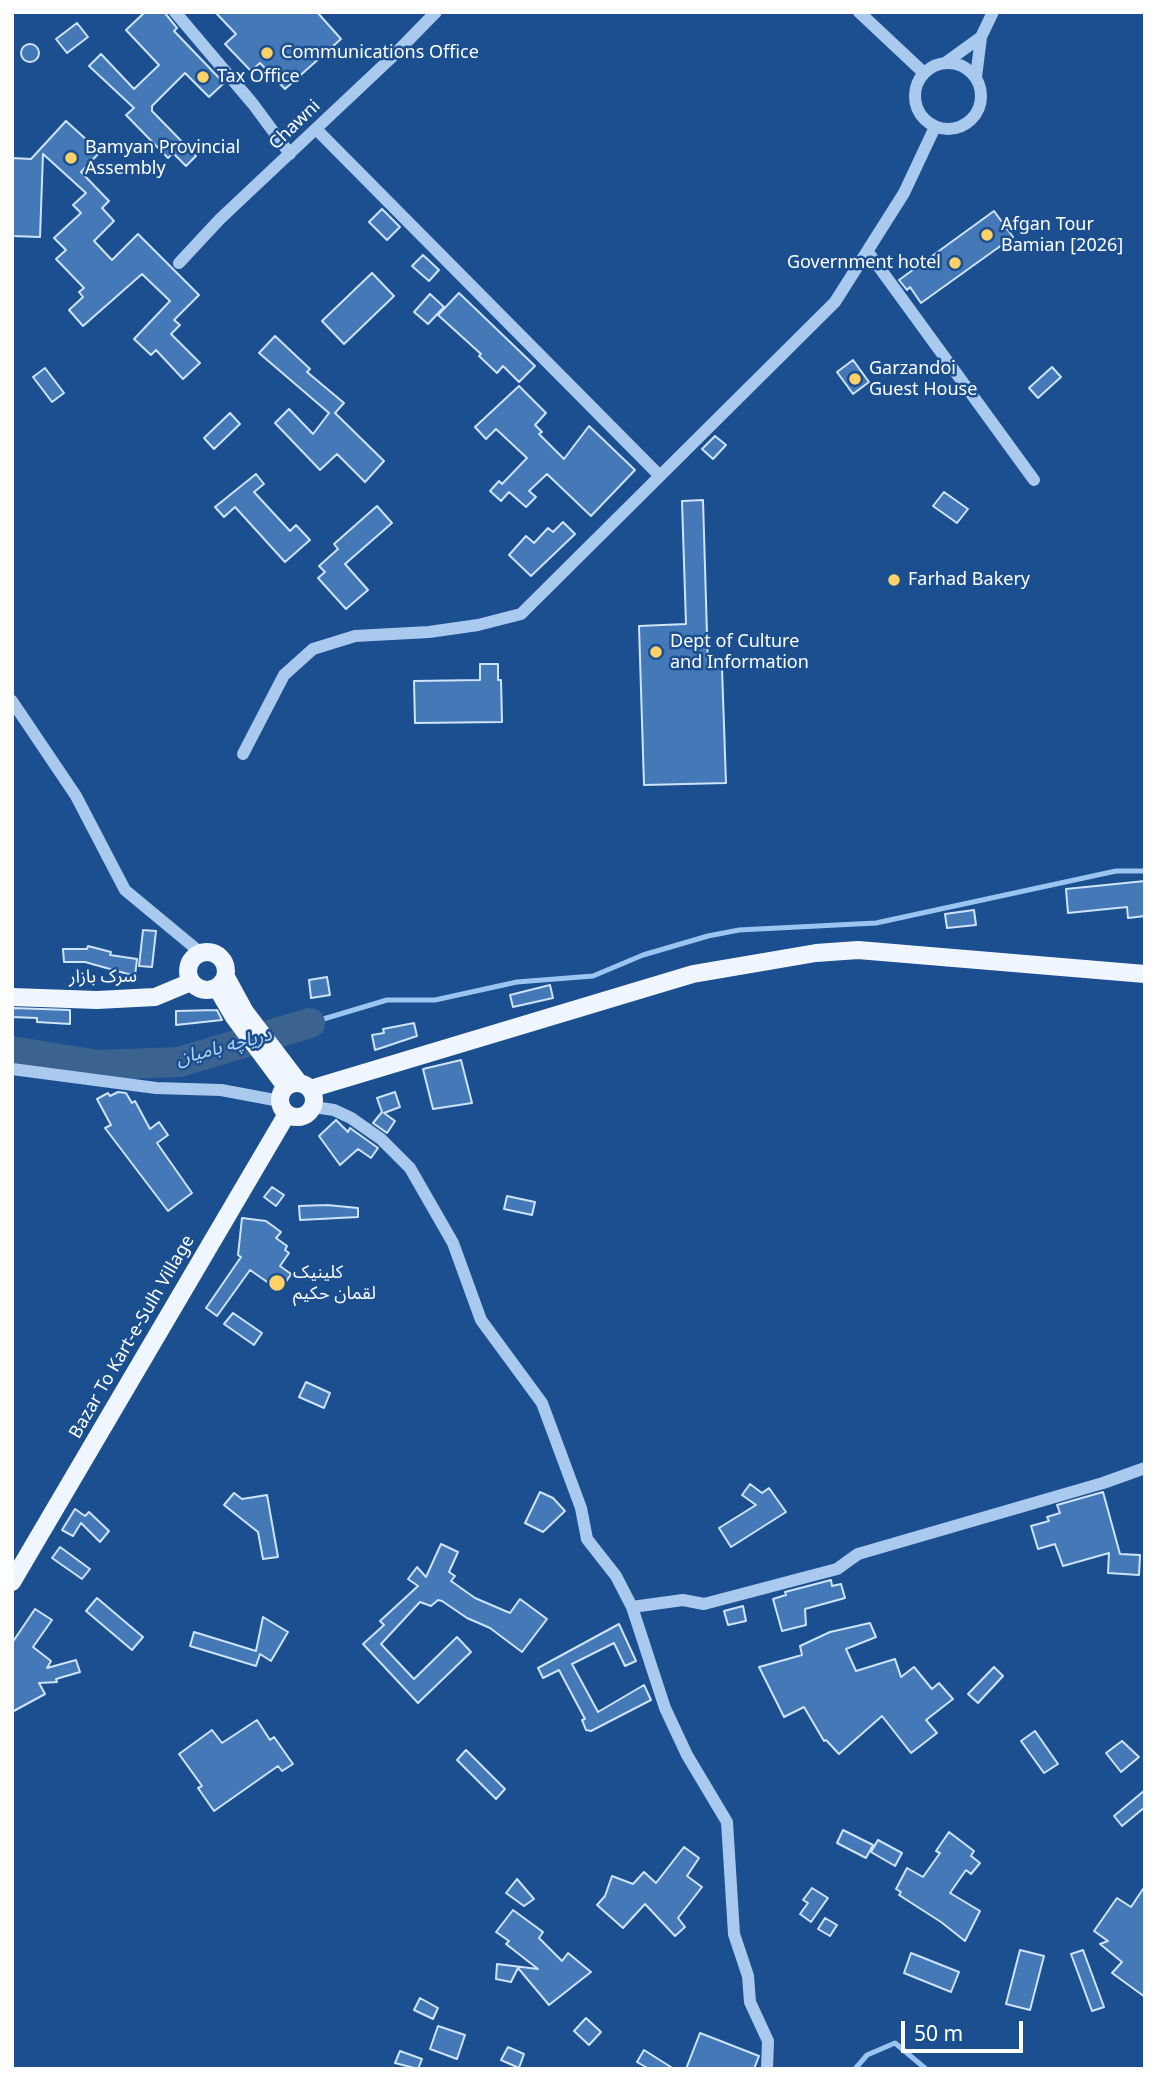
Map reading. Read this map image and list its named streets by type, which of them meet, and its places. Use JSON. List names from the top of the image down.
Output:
{
  "streets": {
    "main road": ["سرک بازار", "Bazar To Kart-e-Sulh Village"],
    "street": ["Chawni"]
  },
  "water": ["دریاچه بامیان"],
  "places": [
    "Communications Office",
    "Tax Office",
    "Bamyan Provincial Assembly",
    "Afgan Tour Bamian [2026]",
    "Government hotel",
    "Garzandoi Guest House",
    "Farhad Bakery",
    "Dept of Culture and Information",
    "کلینیک لقمان حکیم"
  ],
  "scale_bar": "50 m"
}
